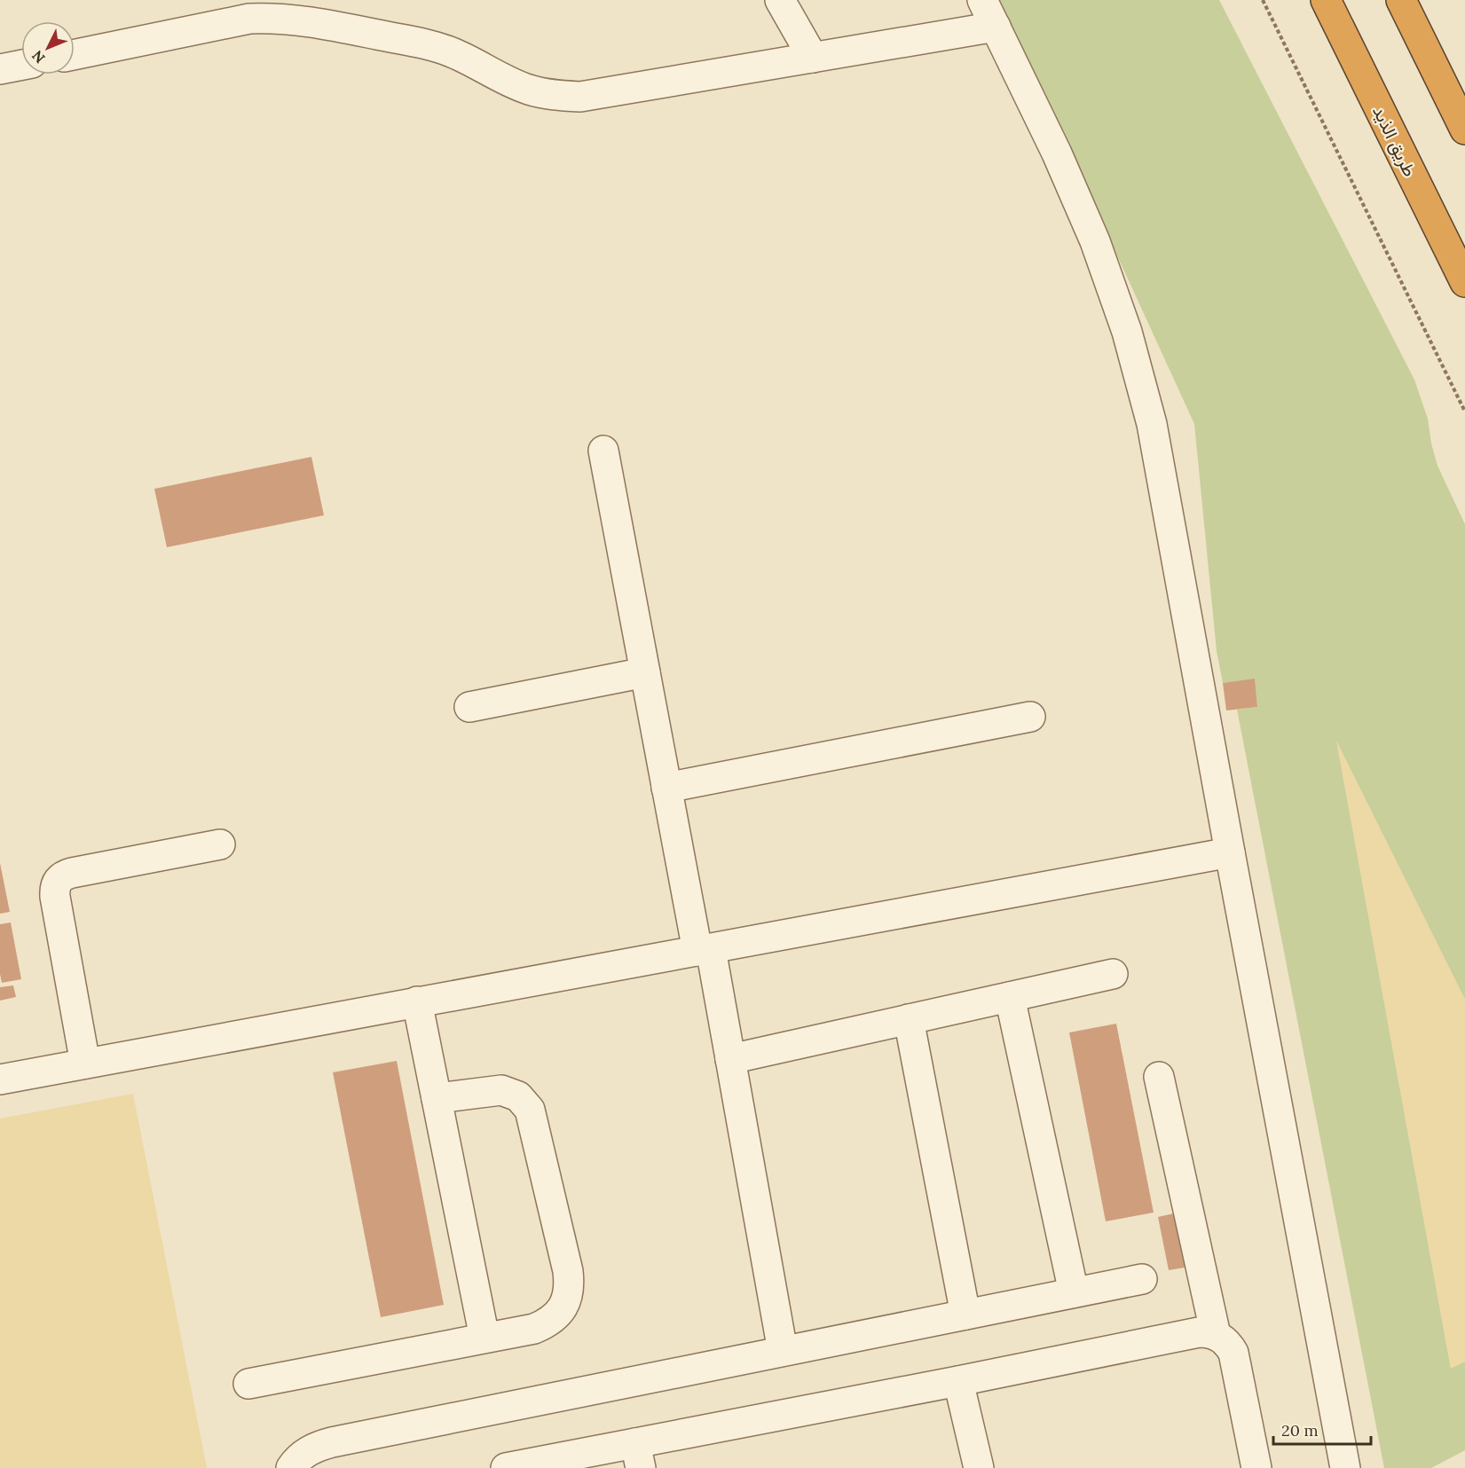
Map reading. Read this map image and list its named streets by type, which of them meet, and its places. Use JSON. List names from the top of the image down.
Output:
{
  "streets": {
    "highway": ["طريق الذيد"]
  },
  "scale_bar": "20 m",
  "north": "bottom left"
}
